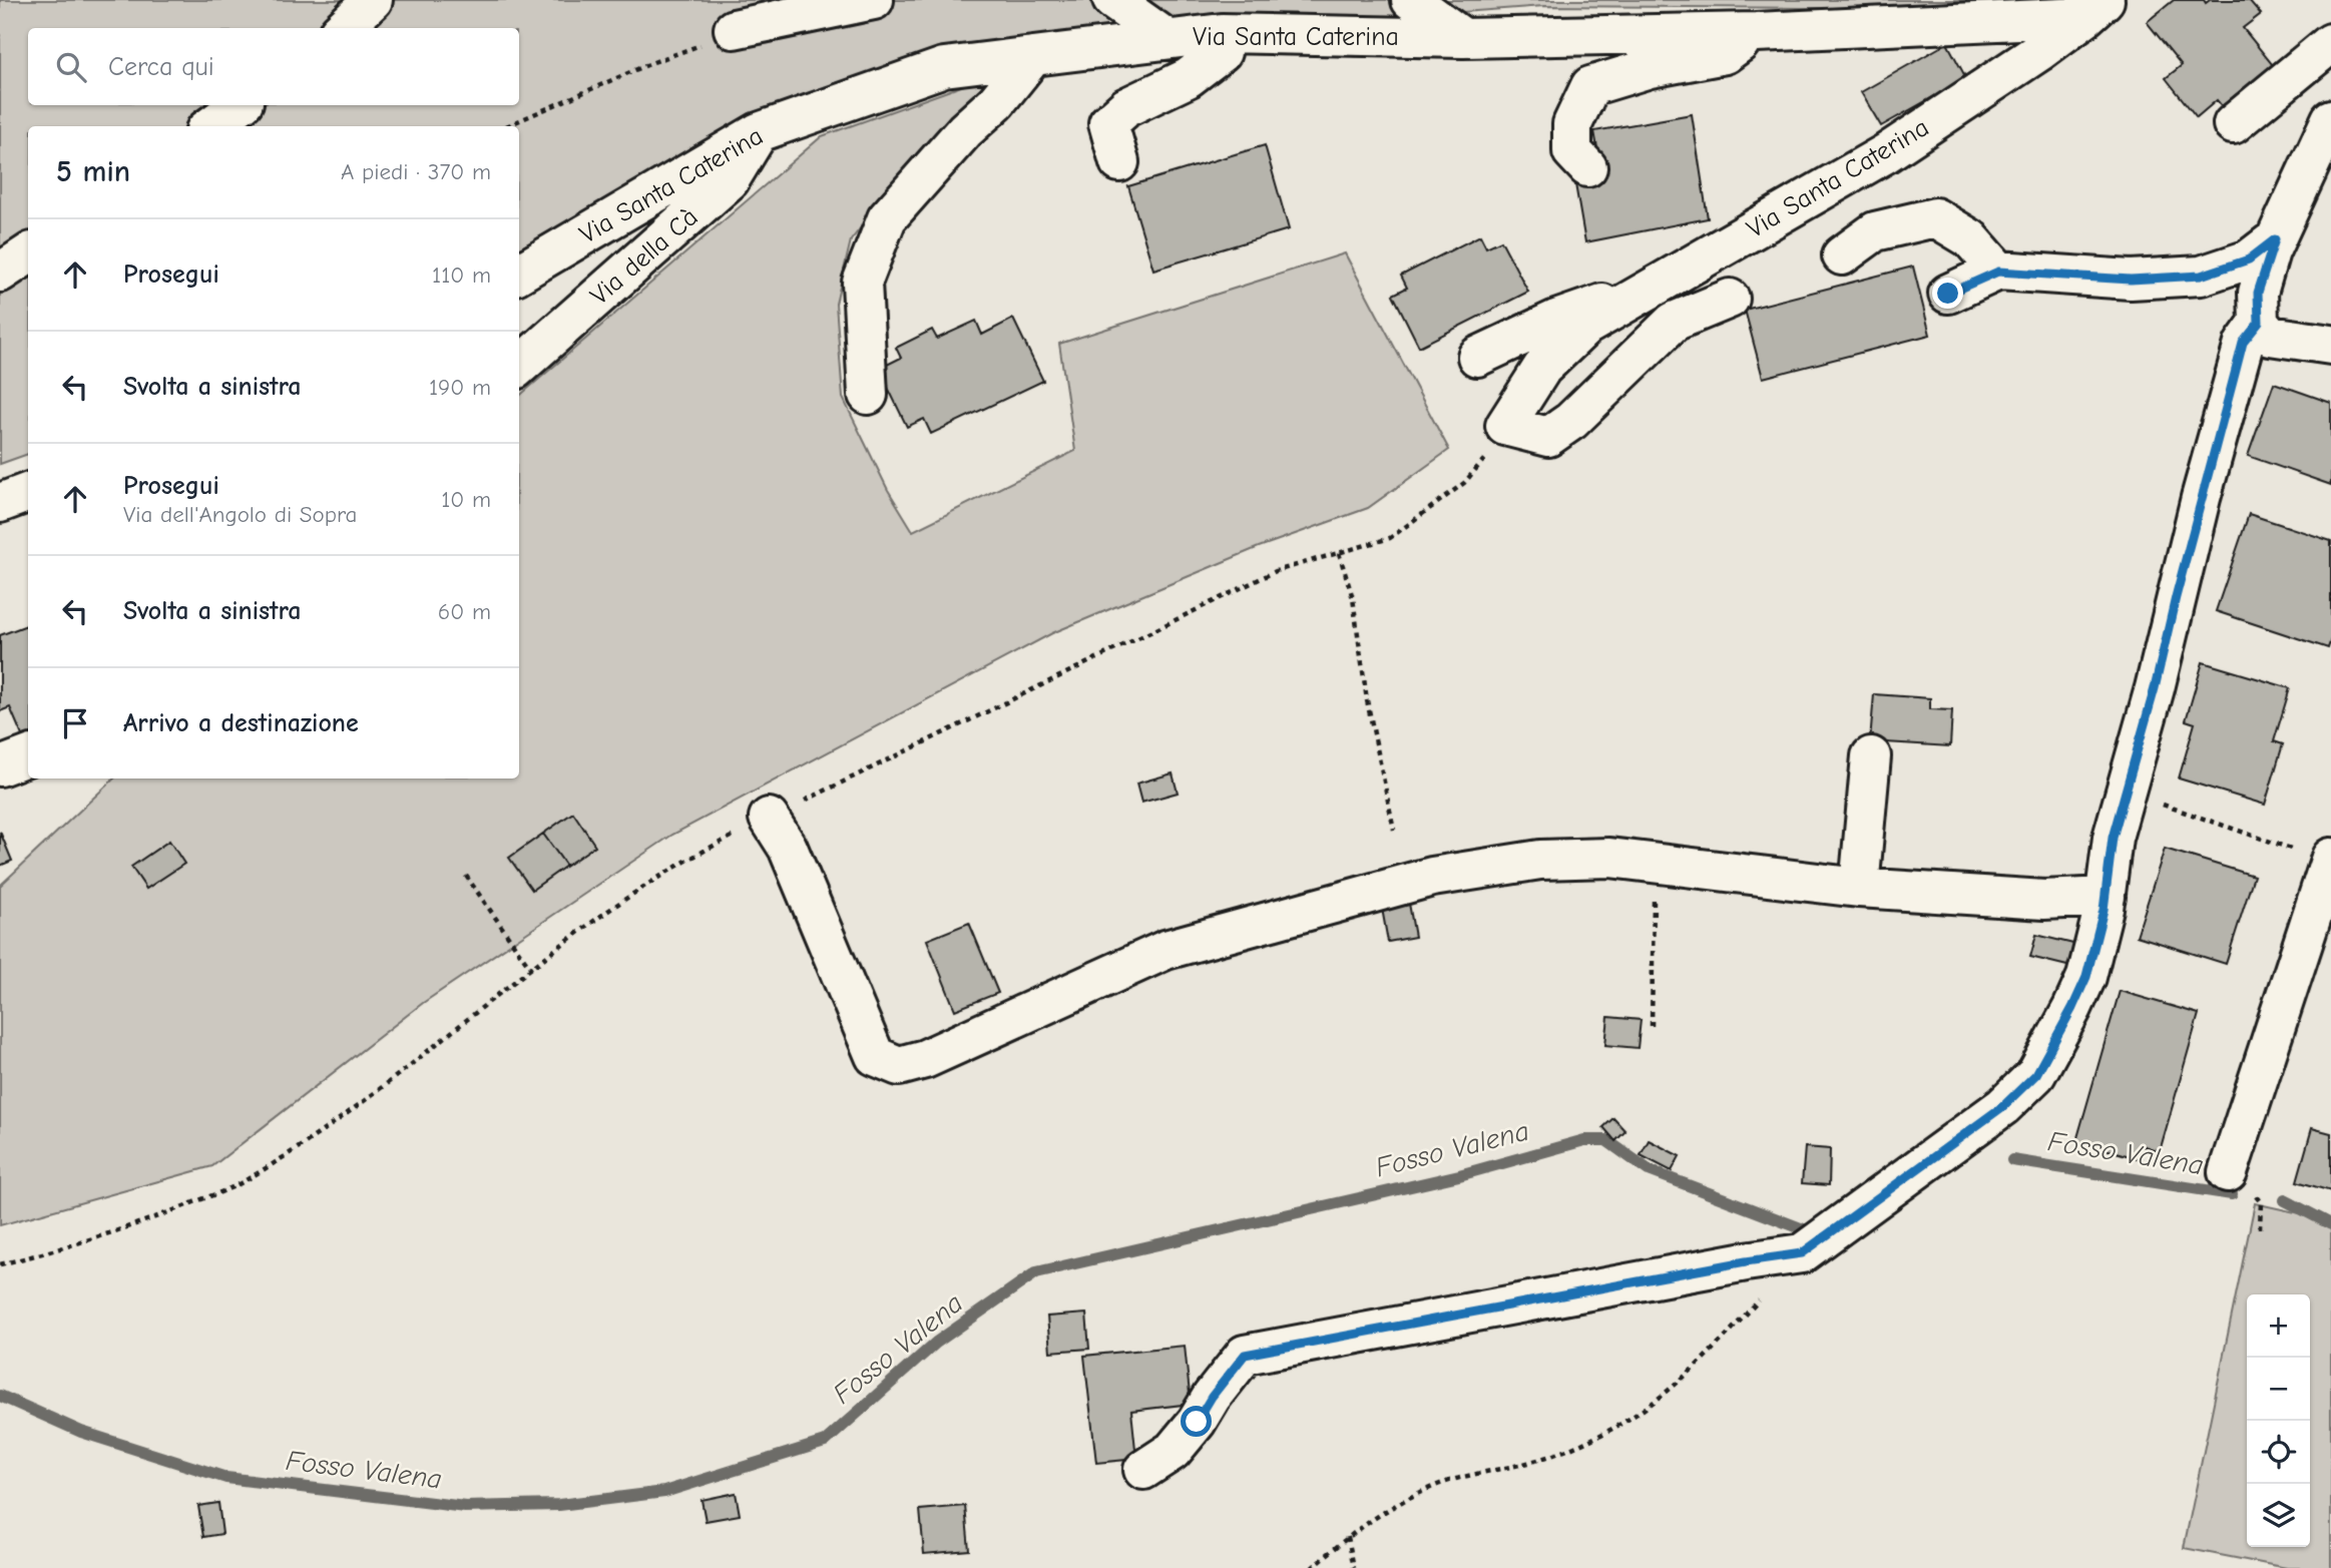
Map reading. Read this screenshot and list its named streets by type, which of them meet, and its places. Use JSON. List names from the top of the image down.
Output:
{
  "streets": {
    "street": ["Via Santa Caterina", "Via della Cà"]
  },
  "crossings": [
    ["Via Santa Caterina", "Via della Cà"]
  ],
  "water": ["Fosso Valena"],
  "page": {
    "search": "Cerca qui",
    "heading": ["5 min", "A piedi · 370 m"],
    "list": [
      ["Prosegui", "110 m"],
      ["Svolta a sinistra", "190 m"],
      ["Prosegui", "Via dell'Angolo di Sopra", "10 m"],
      ["Svolta a sinistra", "60 m"],
      "Arrivo a destinazione"
    ],
    "map_buttons": ["+", "−"]
  }
}
